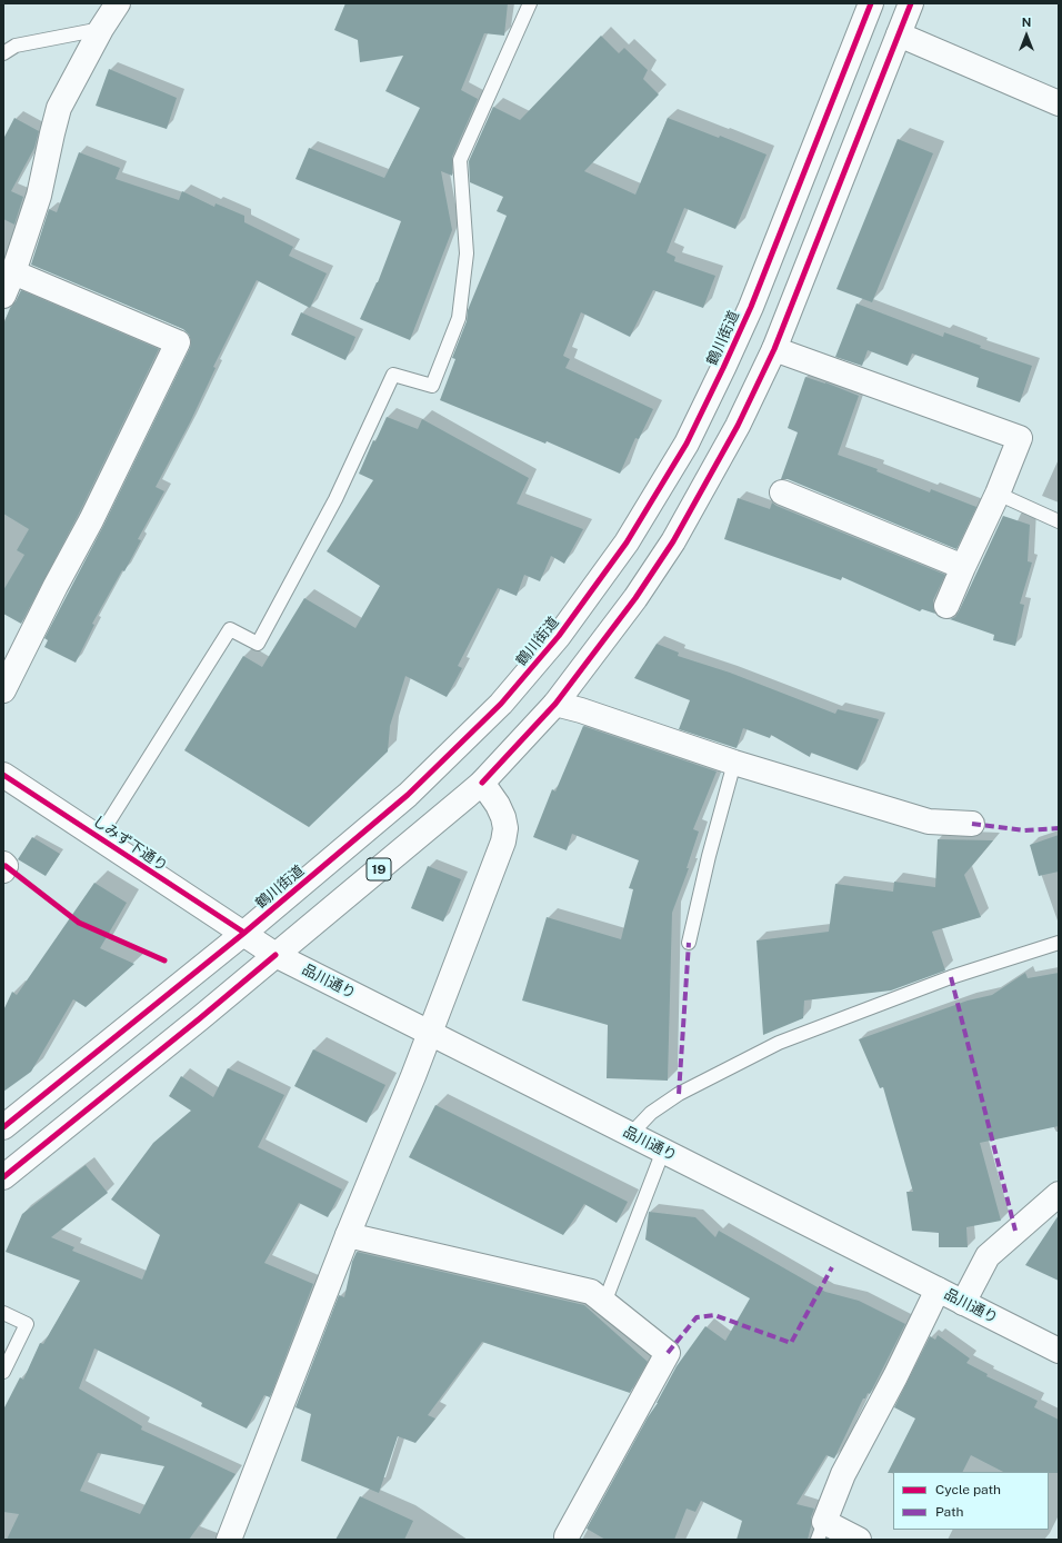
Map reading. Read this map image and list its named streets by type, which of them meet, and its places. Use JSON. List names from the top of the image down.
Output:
{
  "streets": {
    "street": [
      "鶴川街道",
      "しみず下通り",
      "19",
      "品川通り"
    ]
  },
  "crossings": [
    ["鶴川街道", "しみず下通り"],
    ["鶴川街道", "品川通り"],
    ["しみず下通り", "品川通り"],
    ["19", "品川通り"]
  ],
  "legend": ["Cycle path", "Path"],
  "north": "top"
}
